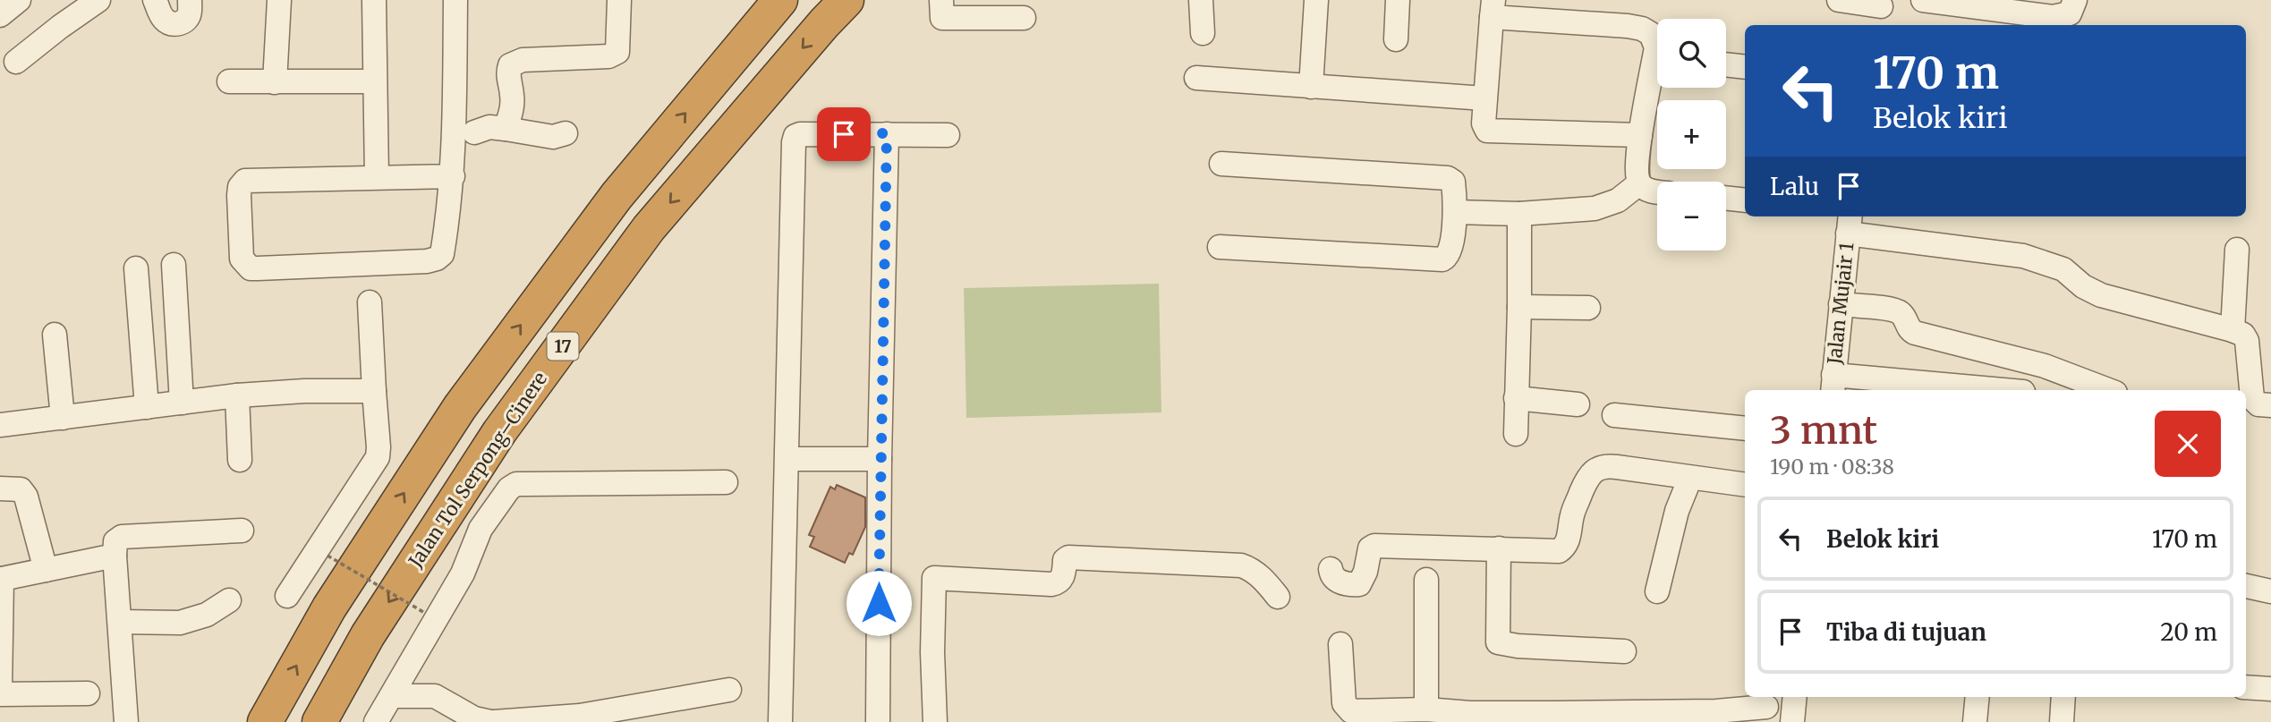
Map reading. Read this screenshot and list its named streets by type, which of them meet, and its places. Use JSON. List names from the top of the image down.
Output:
{
  "streets": {
    "highway": ["17", "Jalan Tol Serpong–Cinere"],
    "street": ["Jalan Mujair 1"]
  },
  "page": {
    "map_buttons": ["+", "−"],
    "turn": ["170 m", "Belok kiri"],
    "then": "Lalu",
    "heading": ["3 mnt", "190 m · 08:38"],
    "list": [
      {
        "name": "Belok kiri",
        "value": "170 m"
      },
      {
        "name": "Tiba di tujuan",
        "value": "20 m"
      }
    ]
  }
}
